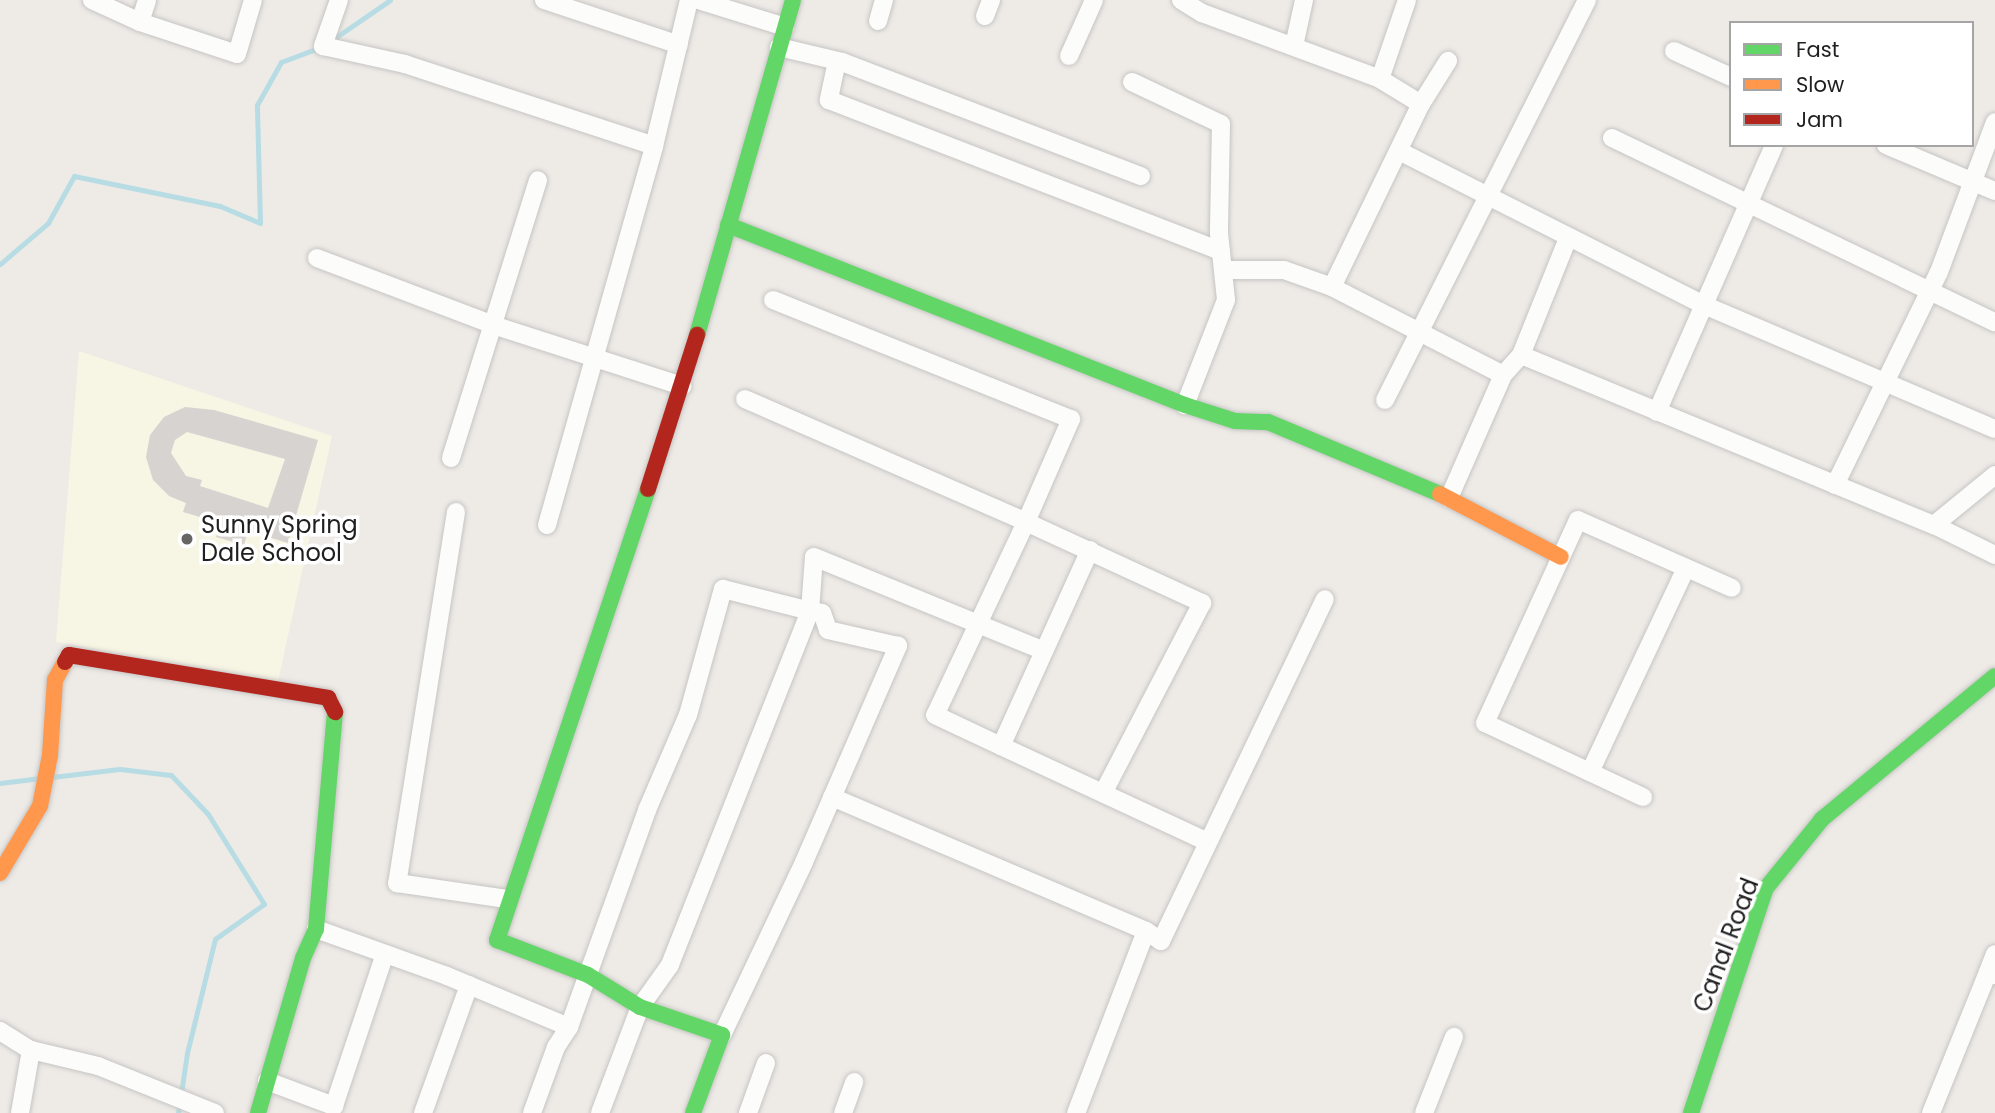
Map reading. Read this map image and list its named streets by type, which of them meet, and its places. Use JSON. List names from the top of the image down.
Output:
{
  "streets": {
    "street": ["Canal Road"]
  },
  "places": ["Sunny Spring Dale School"],
  "legend": ["Fast", "Slow", "Jam"]
}
